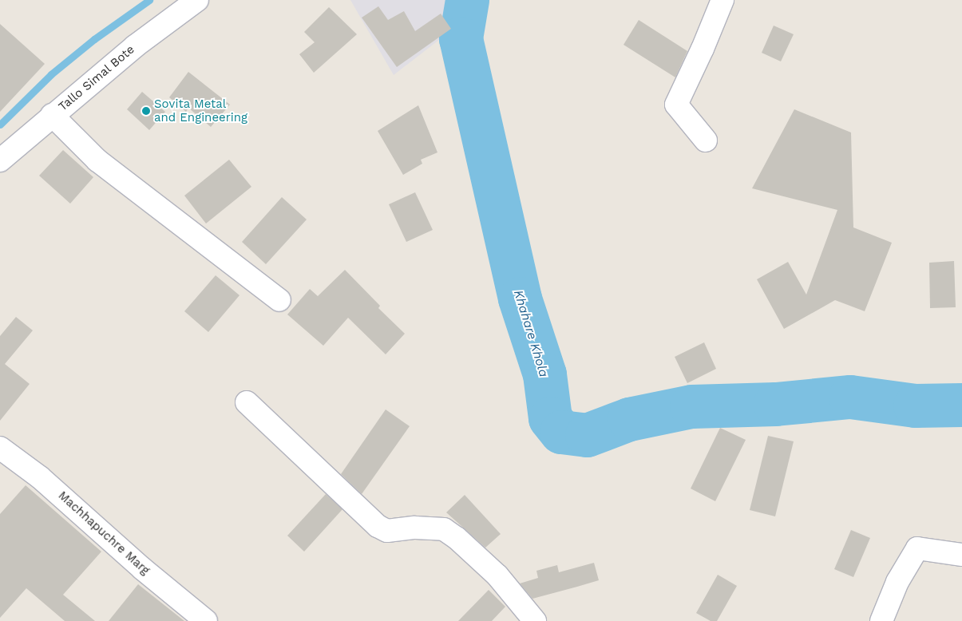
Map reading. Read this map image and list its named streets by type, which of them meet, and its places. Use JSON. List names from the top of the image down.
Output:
{
  "streets": {
    "street": ["Tallo Simal Bote", "Machhapuchre Marg"]
  },
  "water": ["Khahare Khola"],
  "places": ["Sovita Metal and Engineering"]
}
